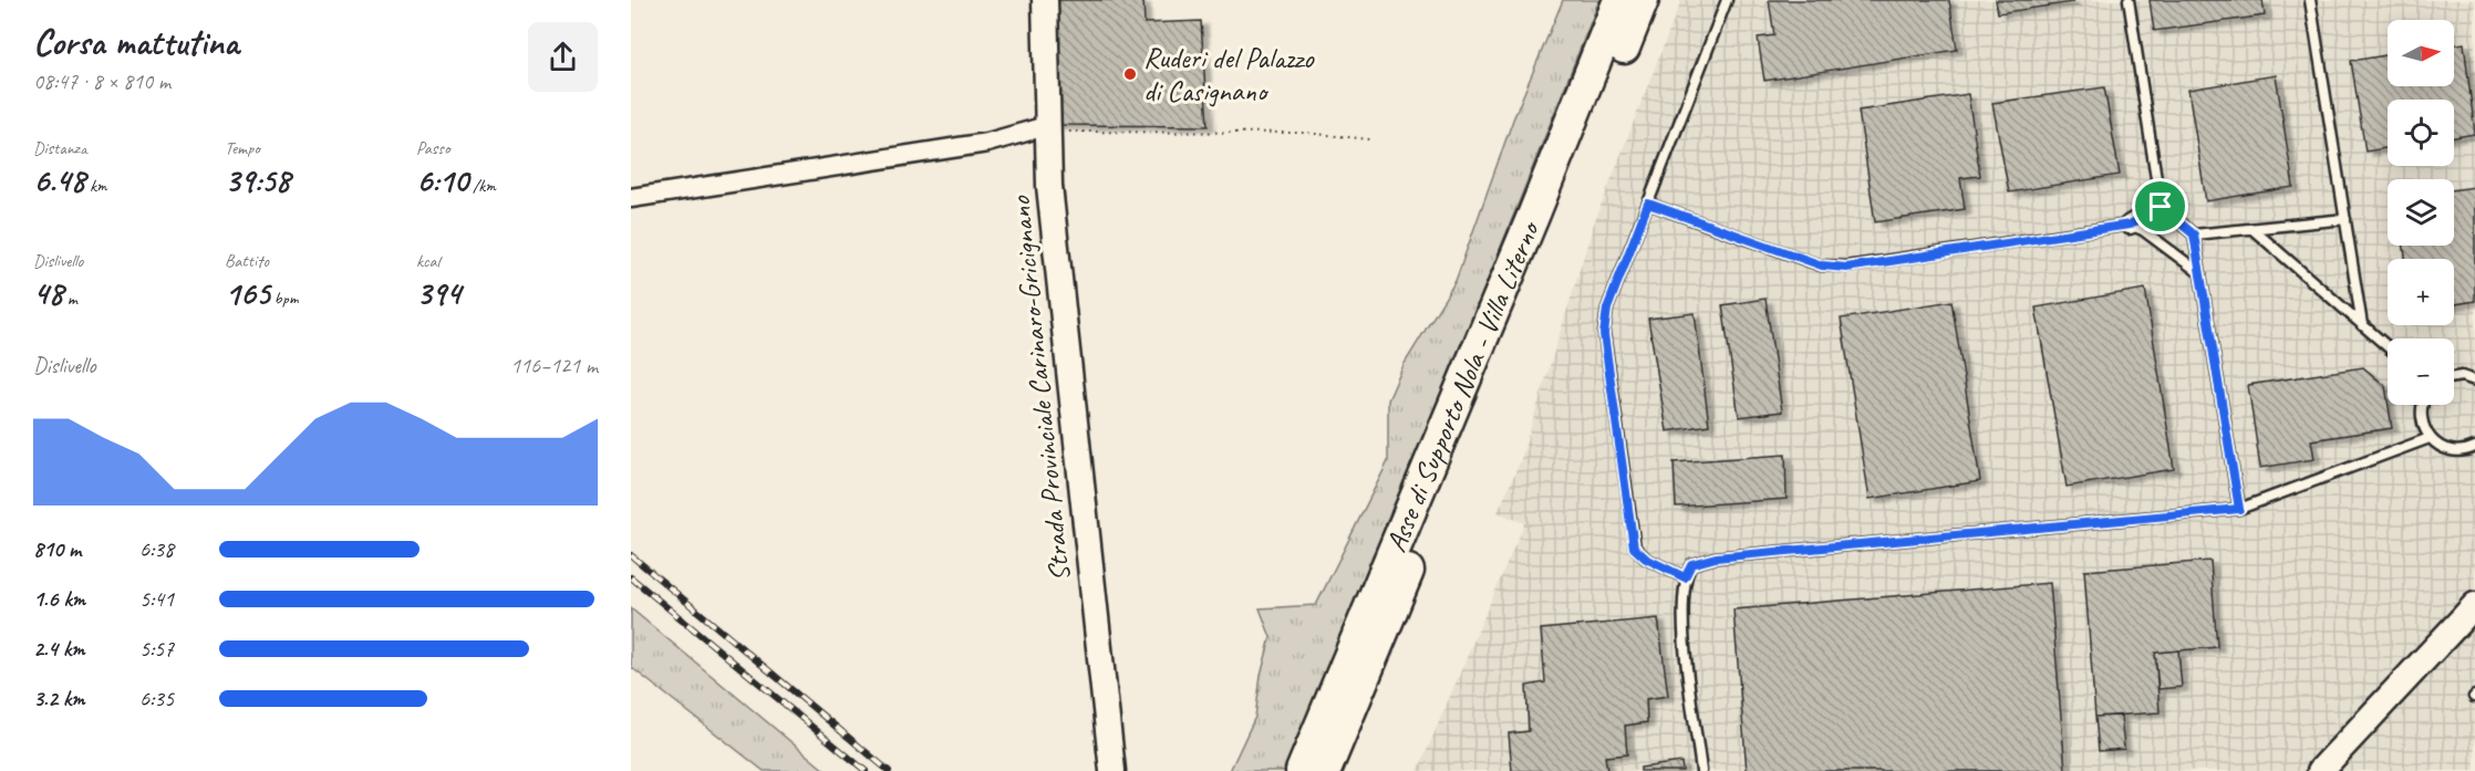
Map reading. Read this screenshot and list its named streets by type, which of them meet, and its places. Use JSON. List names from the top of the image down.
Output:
{
  "streets": {
    "highway": ["Asse di Supporto Nola - Villa Literno"],
    "street": ["Strada Provinciale Carinaro-Gricignano"]
  },
  "places": ["Ruderi del Palazzo di Casignano"],
  "north": "right",
  "page": {
    "heading": ["Corsa mattutina", "08:47 · 8 × 810 m"],
    "map_buttons": ["+", "−"],
    "stats": [
      ["Distanza", "6.48 km"],
      ["Tempo", "39:58"],
      ["Passo", "6:10 /km"],
      ["Dislivello", "48 m"],
      ["Battito", "165 bpm"],
      ["kcal", "394"]
    ],
    "chart": ["Dislivello", "116–121 m"],
    "list": [
      {
        "name": "810 m",
        "note": "6:38"
      },
      {
        "name": "1.6 km",
        "note": "5:41"
      },
      {
        "name": "2.4 km",
        "note": "5:57"
      },
      {
        "name": "3.2 km",
        "note": "6:35"
      }
    ]
  }
}
